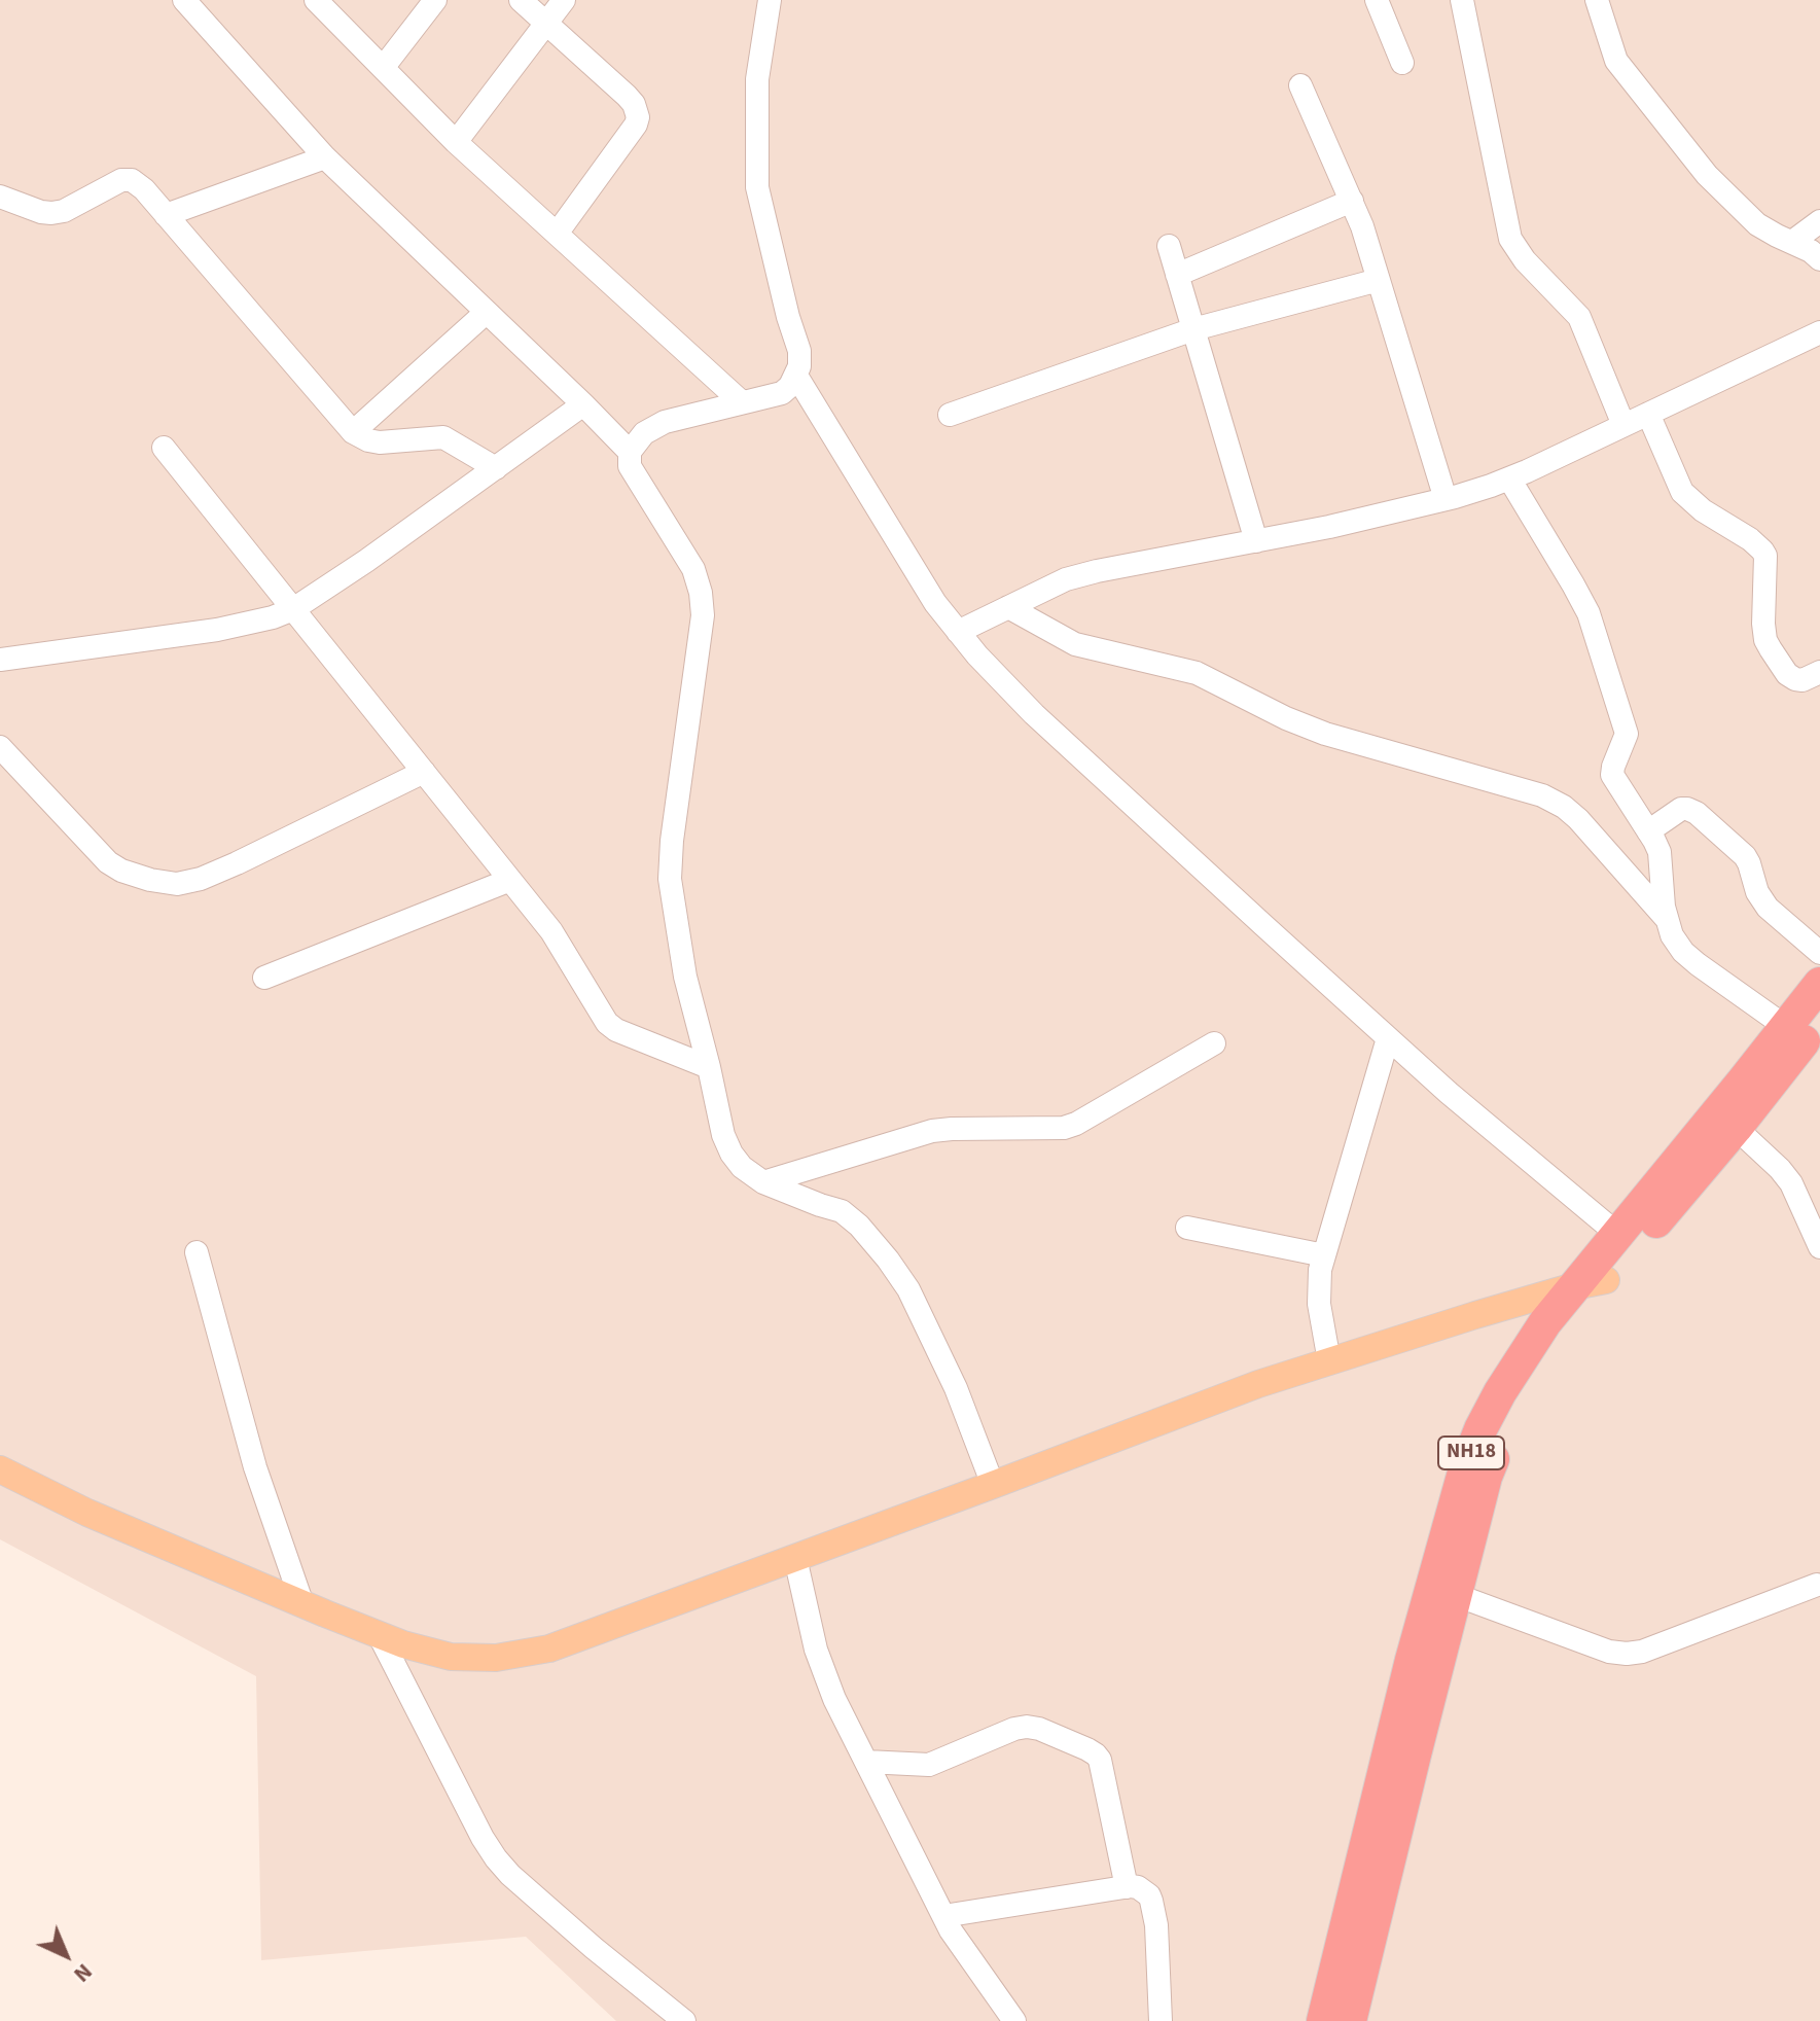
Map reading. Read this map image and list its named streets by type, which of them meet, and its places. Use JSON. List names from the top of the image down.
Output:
{
  "streets": {
    "highway": ["NH18"]
  },
  "north": "bottom right"
}
